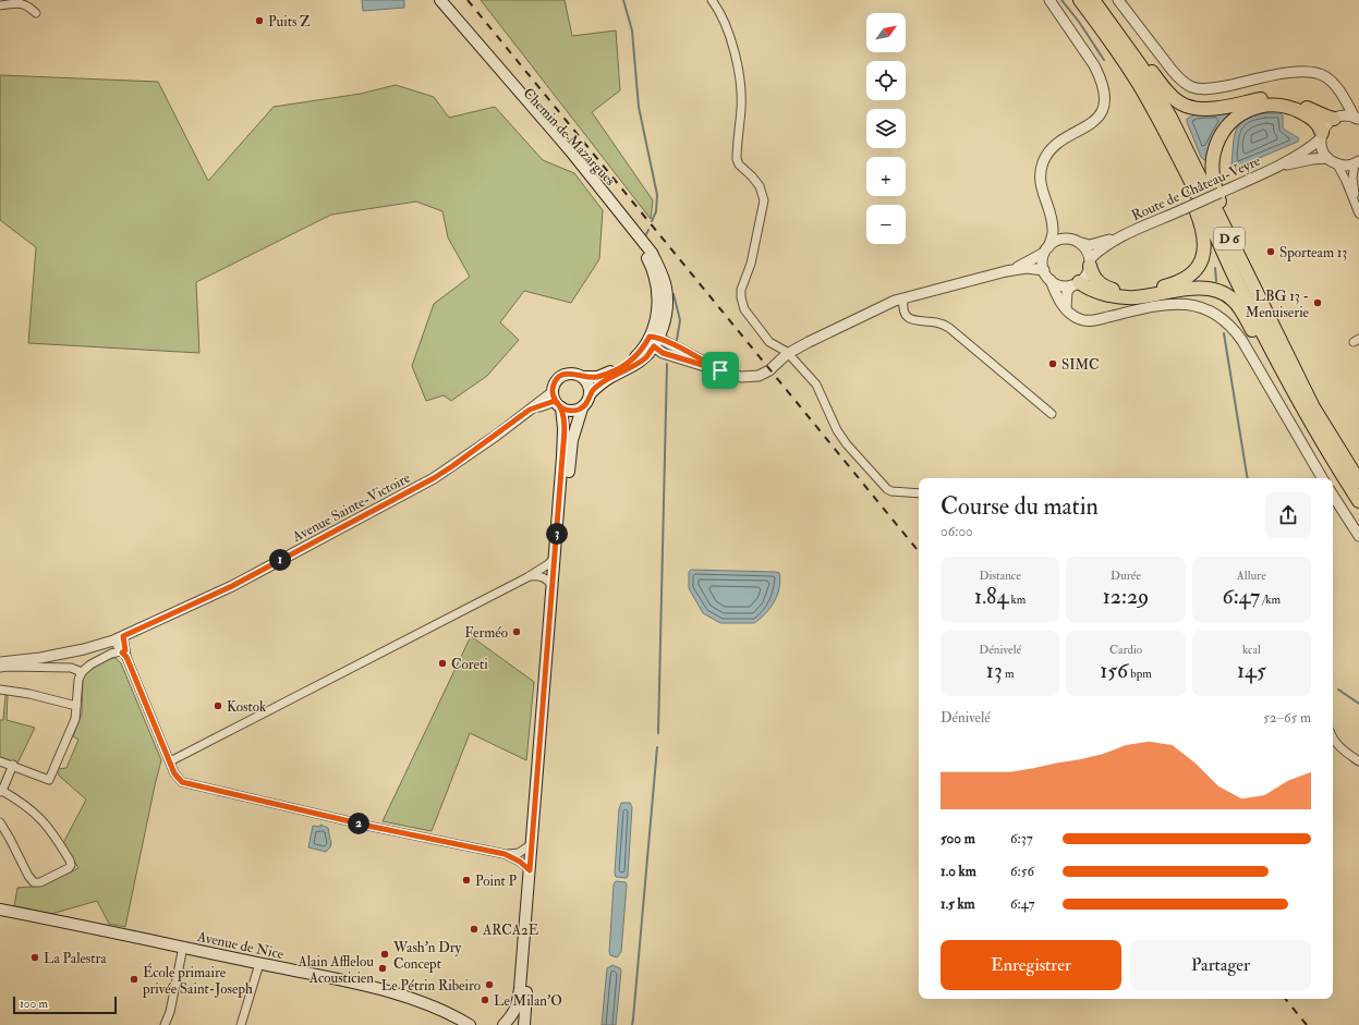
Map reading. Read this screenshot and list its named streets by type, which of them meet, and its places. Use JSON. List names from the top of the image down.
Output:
{
  "streets": {
    "highway": ["D 6"],
    "main road": ["Chemin de Mazargues", "Avenue de Nice"],
    "street": ["Route de Château-Veyre", "Avenue Sainte-Victoire"]
  },
  "places": [
    "Puits Z",
    "Sporteam 13",
    "LBG 13 - Menuiserie",
    "SIMC",
    "Ferméo",
    "Coreti",
    "Kostok",
    "Point P",
    "ARCA2E",
    "Wash'n Dry Concept",
    "La Palestra",
    "Alain Afflelou Acousticien",
    "École primaire privée Saint-Joseph",
    "Le Pétrin Ribeiro",
    "Le Milan'O"
  ],
  "scale_bar": "100 m",
  "north": "top right",
  "page": {
    "map_buttons": ["+", "−"],
    "heading": ["Course du matin", "06:00"],
    "pins": ["3", "1", "2"],
    "stats": [
      ["Distance", "1.84 km"],
      ["Durée", "12:29"],
      ["Allure", "6:47 /km"],
      ["Dénivelé", "13 m"],
      ["Cardio", "156 bpm"],
      ["kcal", "145"]
    ],
    "chart": ["Dénivelé", "52–65 m"],
    "list": [
      {
        "name": "500 m",
        "note": "6:37"
      },
      {
        "name": "1.0 km",
        "note": "6:56"
      },
      {
        "name": "1.5 km",
        "note": "6:47"
      }
    ],
    "buttons": ["Enregistrer", "Partager"],
    "scale": "100 m"
  }
}
